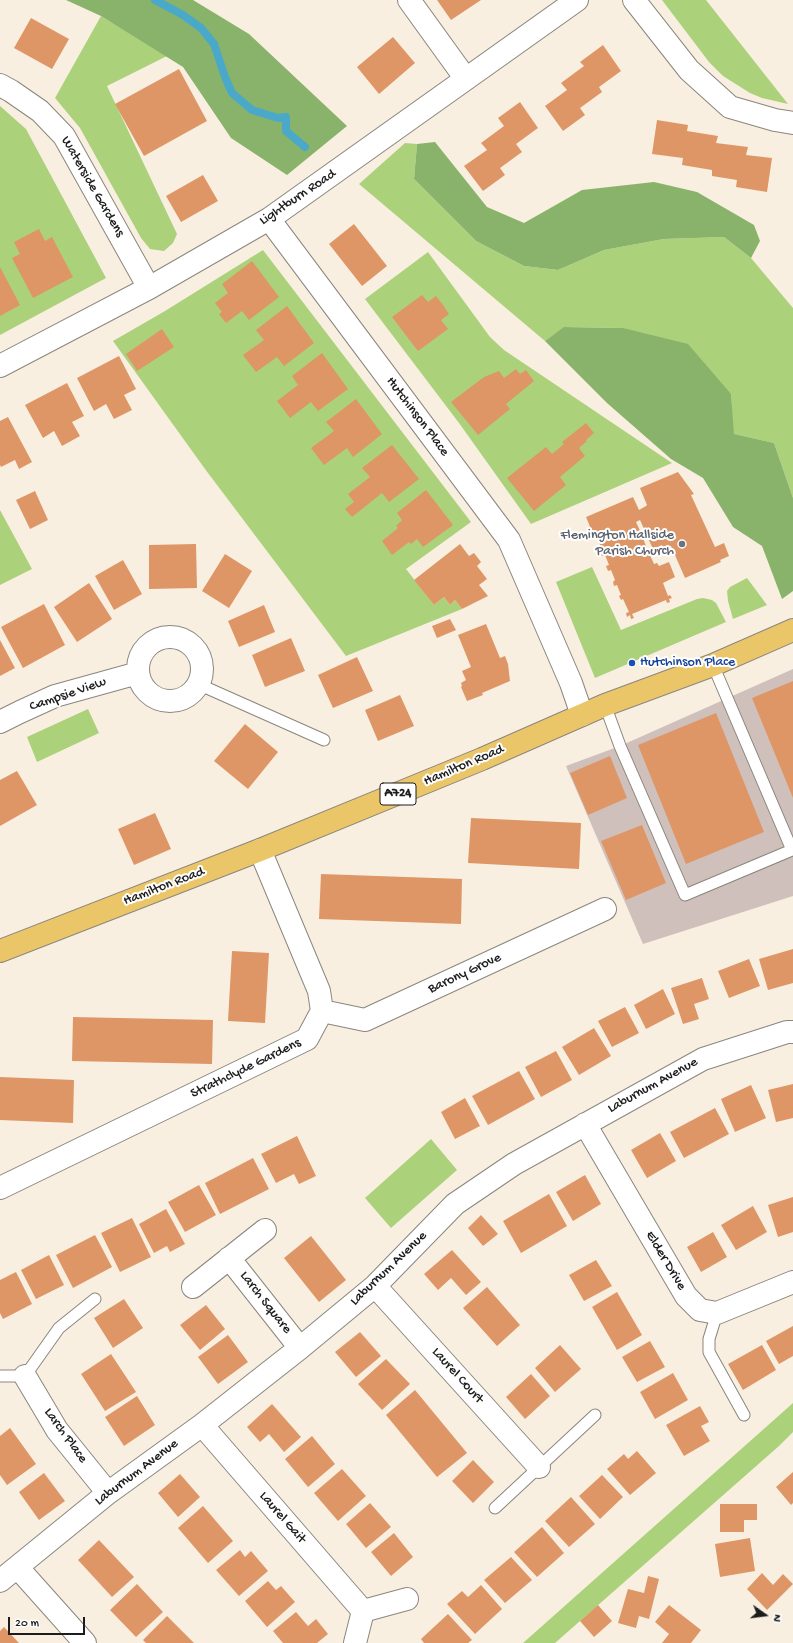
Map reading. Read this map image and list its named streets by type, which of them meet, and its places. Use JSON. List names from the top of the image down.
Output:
{
  "streets": {
    "main road": ["Hamilton Road", "A724"],
    "street": [
      "Waterside Gardens",
      "Lightburn Road",
      "Hutchinson Place",
      "Campsie View",
      "Barony Grove",
      "Strathclyde Gardens",
      "Laburnum Avenue",
      "Elder Drive",
      "Larch Square",
      "Laurel Court",
      "Larch Place",
      "Laurel Gait"
    ]
  },
  "crossings": [
    ["Waterside Gardens", "Lightburn Road"],
    ["Lightburn Road", "Hutchinson Place"],
    ["Hutchinson Place", "Hamilton Road"],
    ["Barony Grove", "Strathclyde Gardens"],
    ["Laburnum Avenue", "Elder Drive"],
    ["Laburnum Avenue", "Larch Square"],
    ["Laburnum Avenue", "Laurel Court"],
    ["Laburnum Avenue", "Larch Place"],
    ["Laburnum Avenue", "Laurel Gait"]
  ],
  "places": ["Flemington Hallside Parish Church", "Hutchinson Place"],
  "scale_bar": "20 m",
  "north": "right"
}
